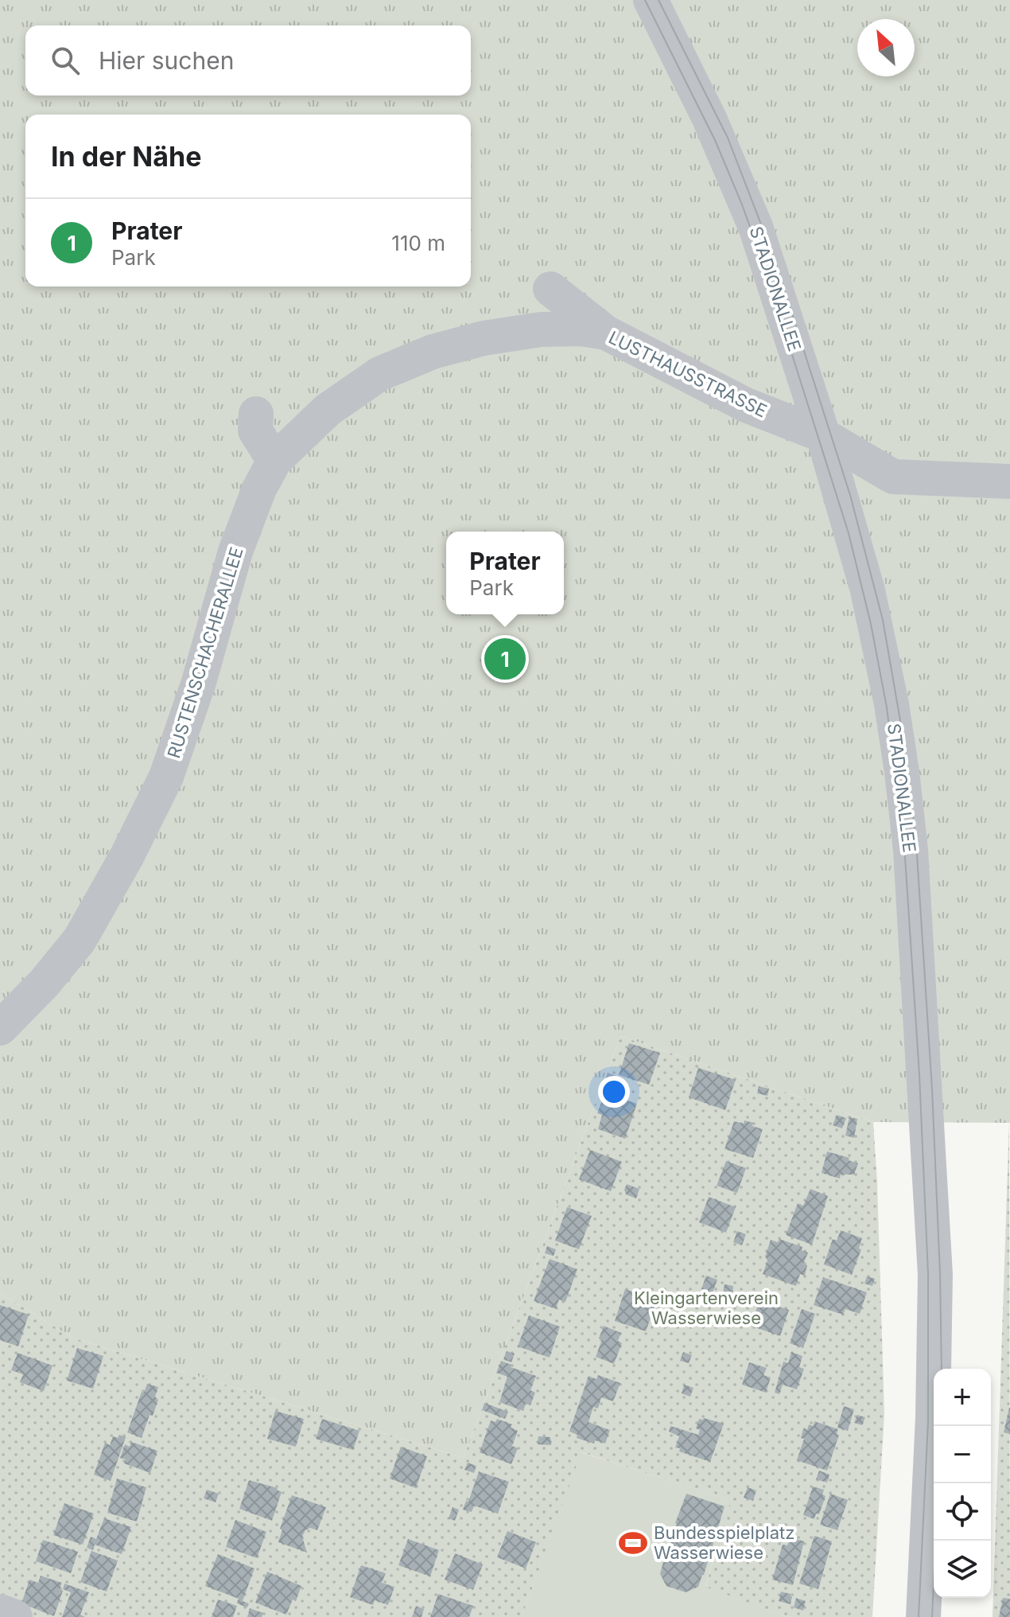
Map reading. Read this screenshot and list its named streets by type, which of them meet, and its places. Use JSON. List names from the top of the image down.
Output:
{
  "streets": {
    "street": ["STADIONALLEE", "LUSTHAUSSTRASSE", "RUSTENSCHACHERALLEE"]
  },
  "crossings": [
    ["STADIONALLEE", "LUSTHAUSSTRASSE"],
    ["LUSTHAUSSTRASSE", "RUSTENSCHACHERALLEE"]
  ],
  "parks": ["Kleingartenverein Wasserwiese"],
  "places": {
    "sports": ["Bundesspielplatz Wasserwiese"]
  },
  "north": "top left",
  "page": {
    "search": "Hier suchen",
    "heading": "In der Nähe",
    "list": [
      {
        "mark": "1",
        "name": "Prater",
        "note": "Park",
        "value": "110 m"
      }
    ],
    "popup": ["Prater", "Park"],
    "pins": "1",
    "map_buttons": ["+", "−"]
  }
}
